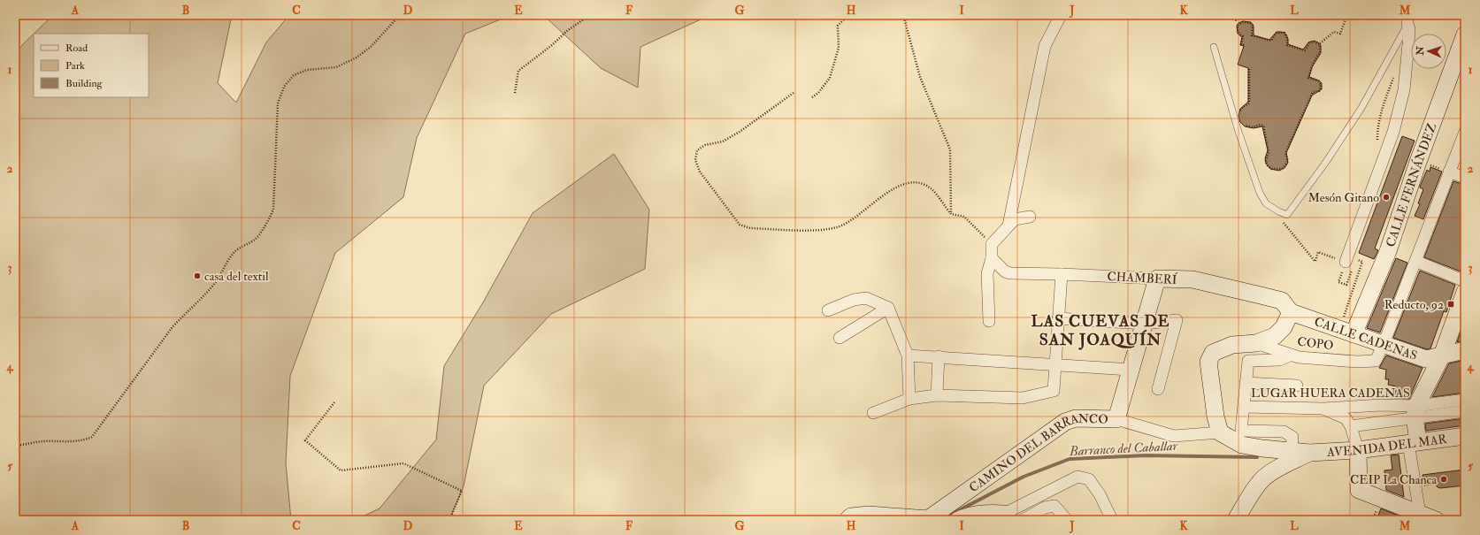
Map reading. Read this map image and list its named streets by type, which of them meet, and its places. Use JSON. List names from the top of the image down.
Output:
{
  "streets": {
    "street": [
      "CALLE FERNÁNDEZ",
      "CHAMBERÍ",
      "CALLE CADENAS",
      "COPO",
      "LUGAR HUERA CADENAS",
      "AVENIDA DEL MAR",
      "CAMINO DEL BARRANCO"
    ]
  },
  "crossings": [
    ["CALLE FERNÁNDEZ", "CALLE CADENAS"],
    ["CHAMBERÍ", "CALLE CADENAS"],
    ["CHAMBERÍ", "CAMINO DEL BARRANCO"],
    ["CALLE CADENAS", "COPO"]
  ],
  "districts": ["LAS CUEVAS DE SAN JOAQUÍN"],
  "water": ["Barranco del Caballar"],
  "places": {
    "other": ["Mesón Gitano", "casa del textil", "CEIP La Chanca"],
    "transit": ["Reducto, 92"]
  },
  "legend": ["Road", "Park", "Building"],
  "north": "left",
  "grid": {
    "columns": [
      "A",
      "B",
      "C",
      "D",
      "E",
      "F",
      "G",
      "H",
      "I",
      "J",
      "K",
      "L",
      "M"
    ],
    "rows": [
      "1",
      "2",
      "3",
      "4",
      "5"
    ]
  }
}
